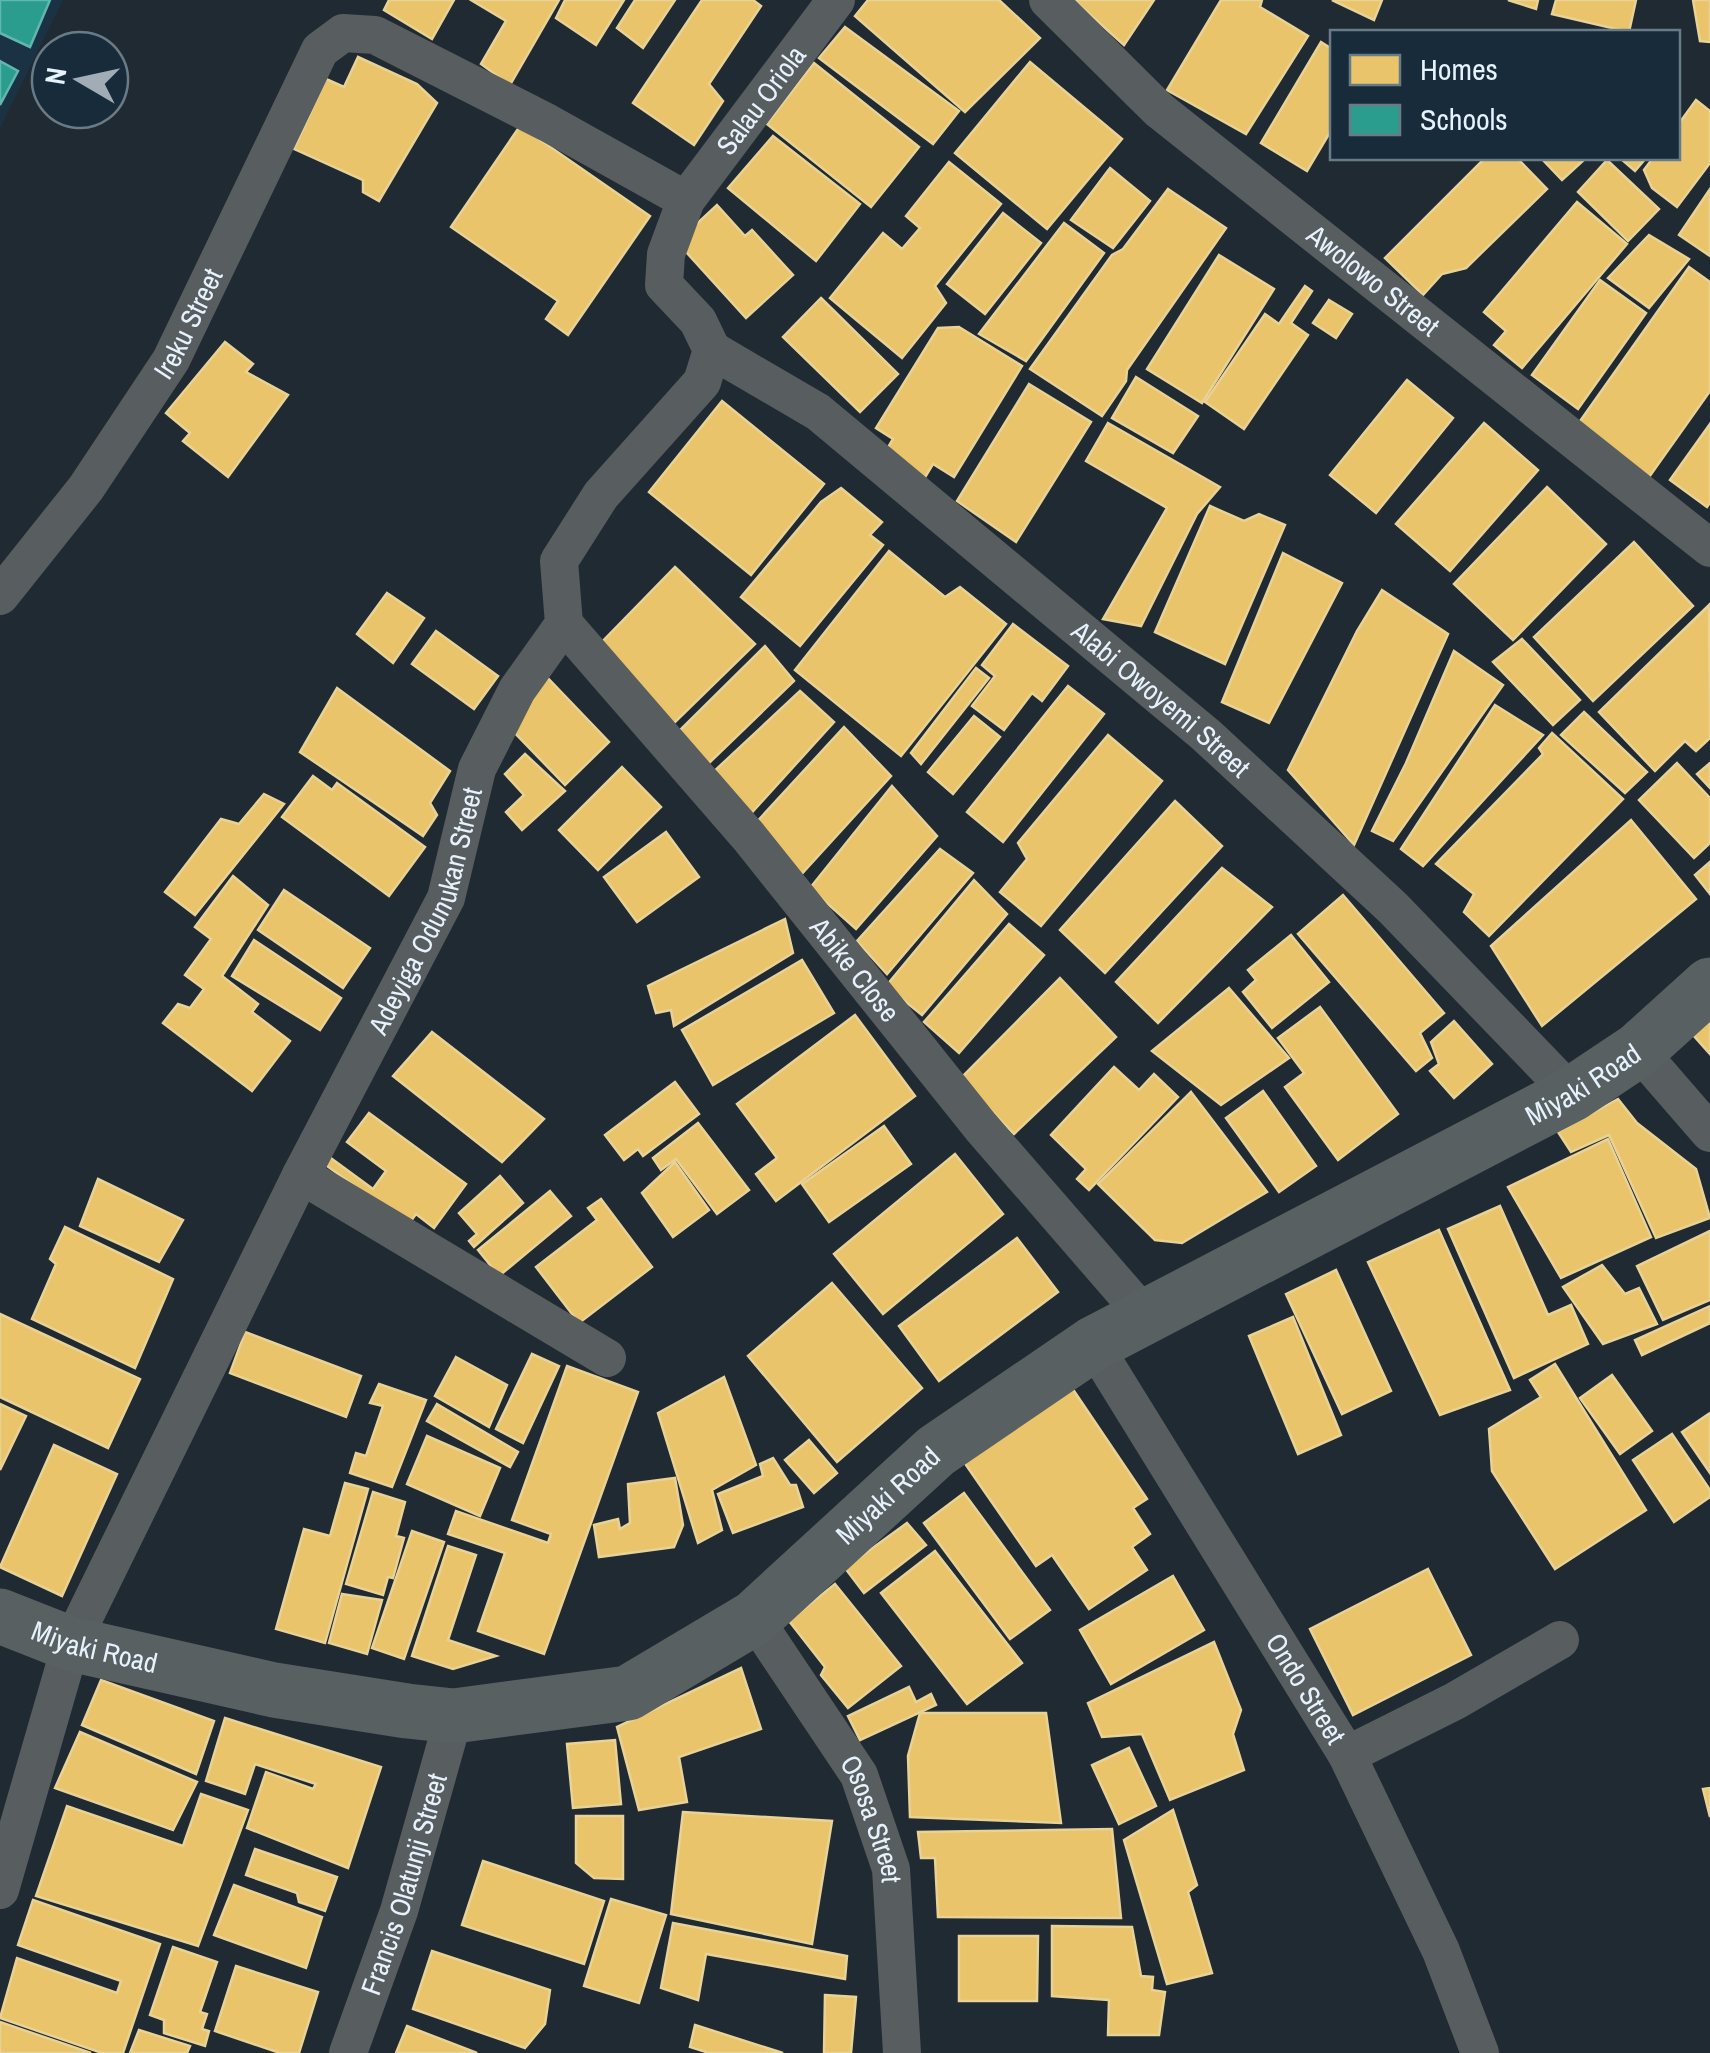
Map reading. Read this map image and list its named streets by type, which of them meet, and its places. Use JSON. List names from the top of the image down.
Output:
{
  "streets": {
    "street": [
      "Salau Oriola",
      "Awolowo Street",
      "Ireku Street",
      "Alabi Owoyemi Street",
      "Adeyiga Odunukan Street",
      "Abike Close",
      "Miyaki Road",
      "Ondo Street",
      "Ososa Street",
      "Francis Olatunji Street"
    ]
  },
  "crossings": [
    ["Salau Oriola", "Ireku Street"],
    ["Alabi Owoyemi Street", "Miyaki Road"],
    ["Adeyiga Odunukan Street", "Abike Close"],
    ["Adeyiga Odunukan Street", "Miyaki Road"],
    ["Abike Close", "Miyaki Road"],
    ["Miyaki Road", "Ondo Street"],
    ["Miyaki Road", "Ososa Street"],
    ["Miyaki Road", "Francis Olatunji Street"]
  ],
  "legend": ["Homes", "Schools"],
  "north": "left"
}
